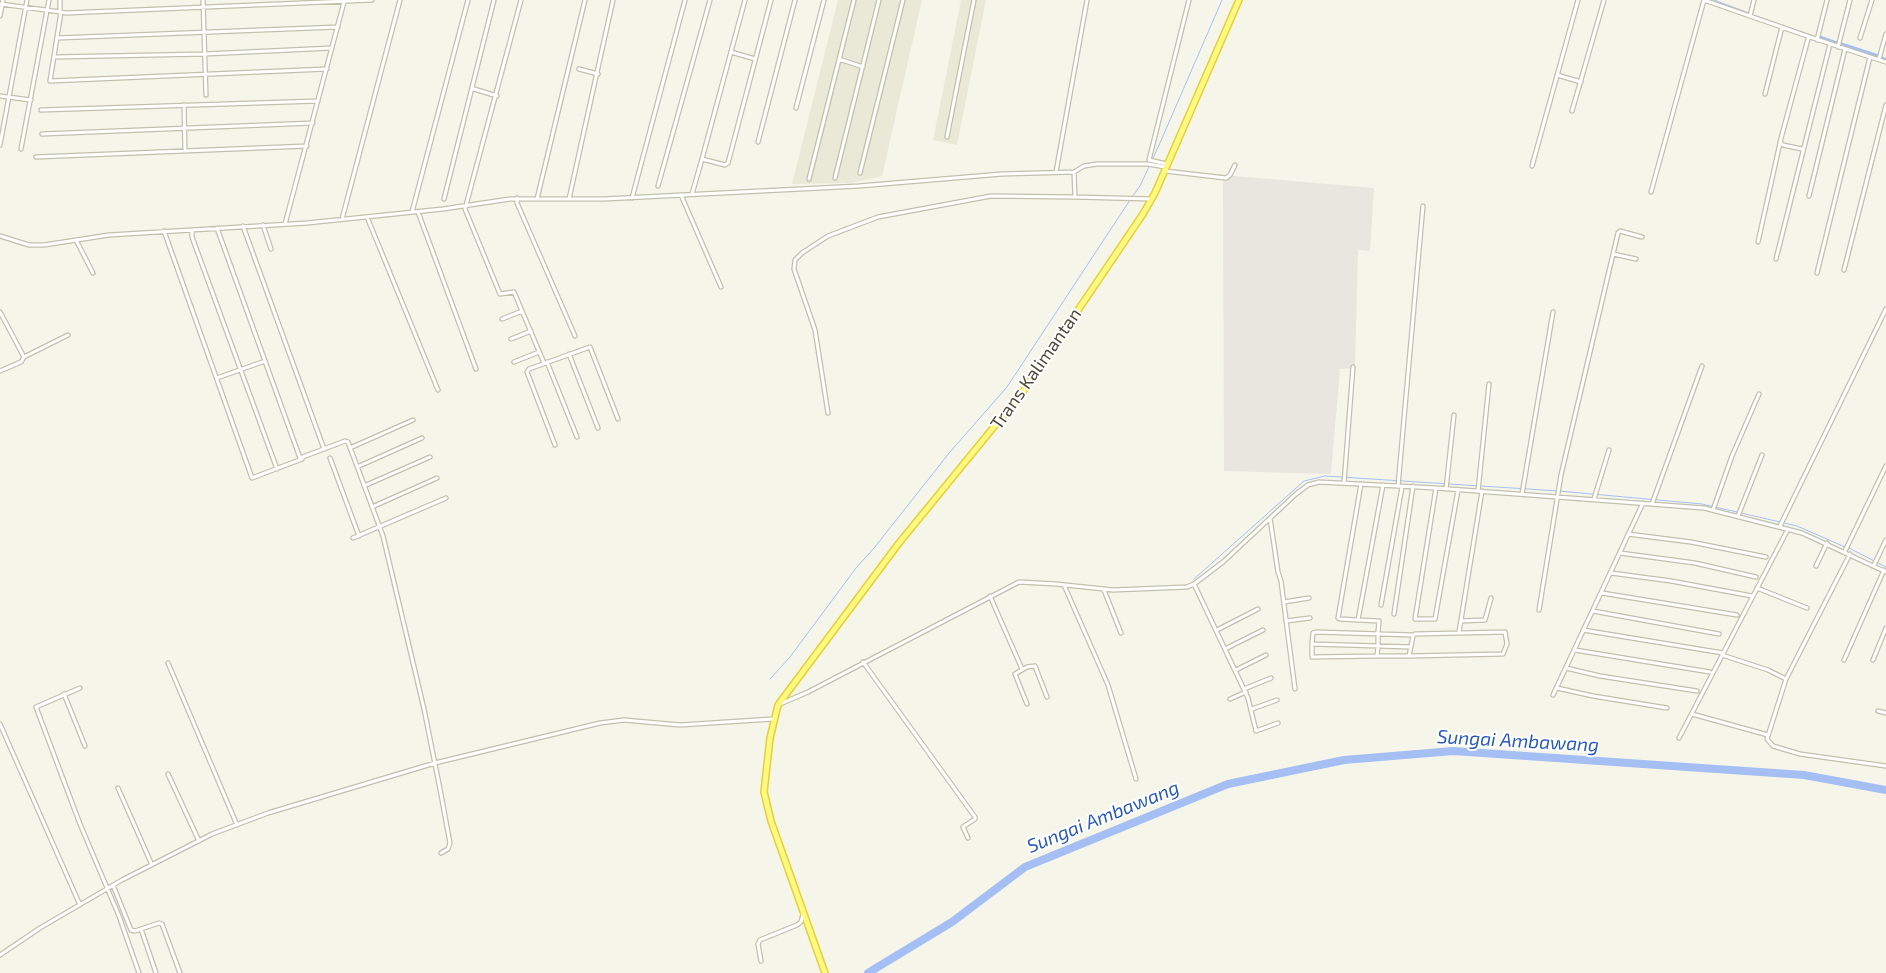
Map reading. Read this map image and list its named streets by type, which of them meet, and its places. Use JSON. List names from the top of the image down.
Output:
{
  "streets": {
    "highway": ["Trans Kalimantan"]
  },
  "water": ["Sungai Ambawang"]
}
